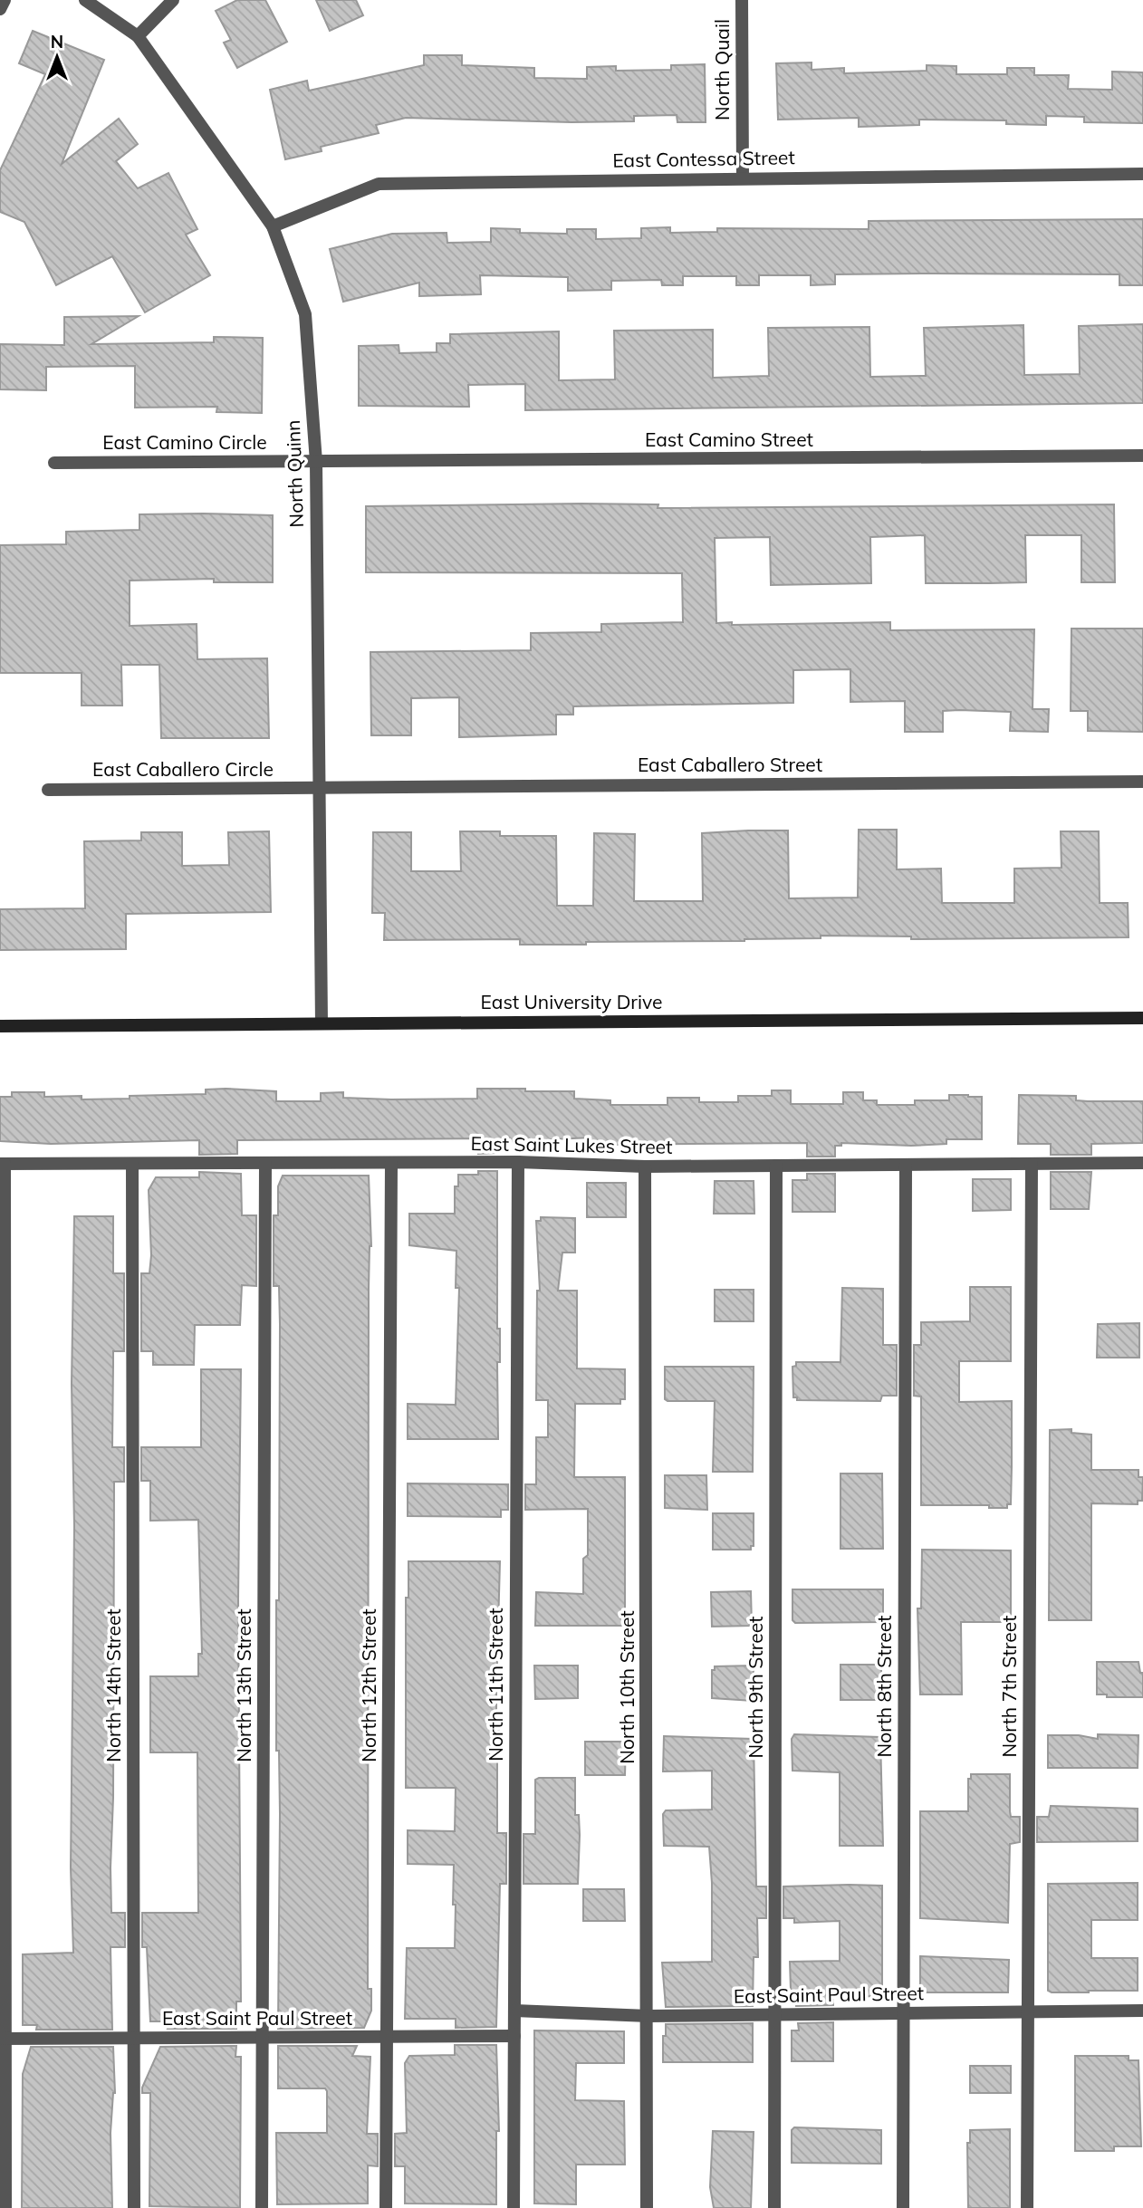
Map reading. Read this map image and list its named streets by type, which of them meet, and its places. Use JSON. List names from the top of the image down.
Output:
{
  "streets": {
    "main road": ["East University Drive"],
    "street": [
      "North Quail",
      "East Contessa Street",
      "East Camino Street",
      "East Camino Circle",
      "North Quinn",
      "East Caballero Street",
      "East Caballero Circle",
      "East Saint Lukes Street",
      "North 11th Street",
      "North 14th Street",
      "North 13th Street",
      "North 12th Street",
      "North 8th Street",
      "North 7th Street",
      "North 10th Street",
      "North 9th Street",
      "East Saint Paul Street"
    ]
  },
  "crossings": [
    ["North Quail", "East Contessa Street"],
    ["East Contessa Street", "North Quinn"],
    ["East Camino Street", "East Camino Circle"],
    ["East Camino Street", "North Quinn"],
    ["East Camino Circle", "North Quinn"],
    ["North Quinn", "East Caballero Street"],
    ["North Quinn", "East Caballero Circle"],
    ["North Quinn", "East University Drive"],
    ["East Caballero Street", "East Caballero Circle"],
    ["East Saint Lukes Street", "North 11th Street"],
    ["East Saint Lukes Street", "North 14th Street"],
    ["East Saint Lukes Street", "North 13th Street"],
    ["East Saint Lukes Street", "North 12th Street"],
    ["East Saint Lukes Street", "North 8th Street"],
    ["East Saint Lukes Street", "North 7th Street"],
    ["East Saint Lukes Street", "North 10th Street"],
    ["East Saint Lukes Street", "North 9th Street"],
    ["North 11th Street", "East Saint Paul Street"],
    ["North 14th Street", "East Saint Paul Street"],
    ["North 13th Street", "East Saint Paul Street"],
    ["North 12th Street", "East Saint Paul Street"],
    ["North 8th Street", "East Saint Paul Street"],
    ["North 7th Street", "East Saint Paul Street"],
    ["North 10th Street", "East Saint Paul Street"],
    ["North 9th Street", "East Saint Paul Street"]
  ],
  "north": "top"
}
